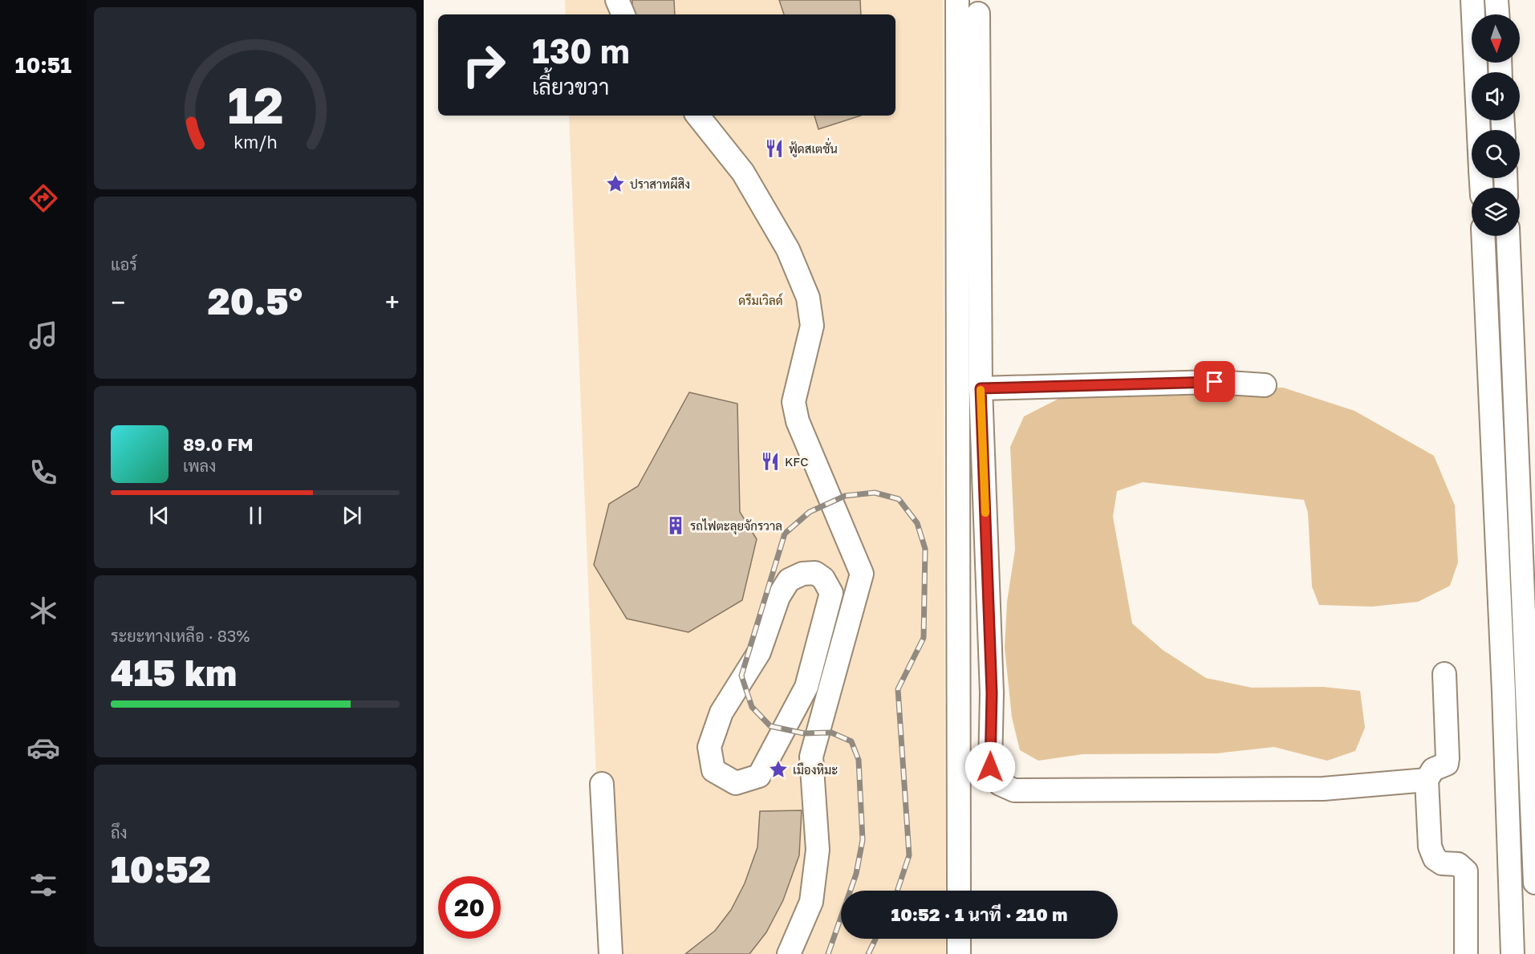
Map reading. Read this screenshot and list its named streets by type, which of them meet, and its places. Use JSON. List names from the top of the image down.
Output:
{
  "parks": ["ดรีมเวิลด์"],
  "places": {
    "restaurant": ["ฟู้ดสเตชั่น", "KFC"],
    "place": ["ปราสาทผีสิง", "เมืองหิมะ"],
    "building": ["รถไฟตะลุยจักรวาล"]
  },
  "north": "bottom",
  "page": {
    "tabs": "10:51",
    "turn": ["130 m", "เลี้ยวขวา"],
    "tile": [
      "แอร์",
      ["ระยะทางเหลือ · 83%", "415 km"],
      ["ถึง", "10:52"]
    ],
    "heat": ["−", "20.5°", "+"],
    "song": ["89.0 FM", "เพลง"],
    "limit": "20",
    "trip": "10:52 · 1 นาที · 210 m",
    "gauge": ["12", "km/h"]
  }
}
